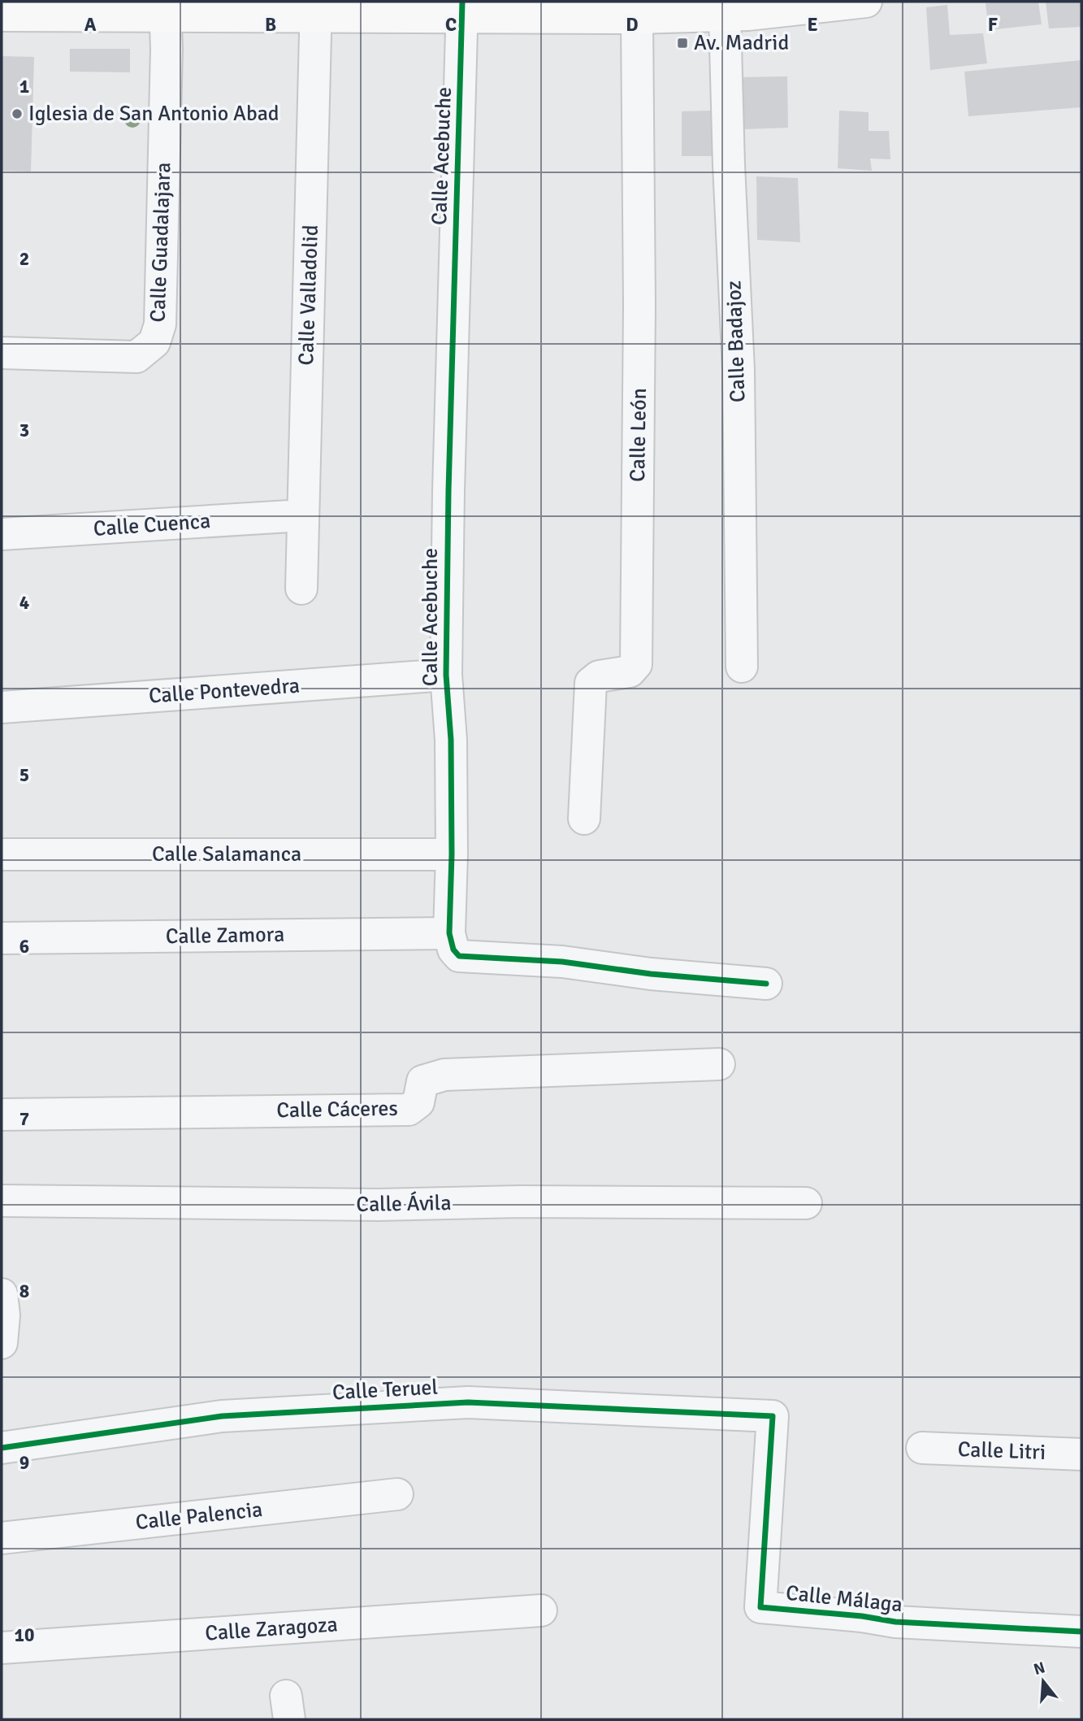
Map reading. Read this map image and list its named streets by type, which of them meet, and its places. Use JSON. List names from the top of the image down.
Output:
{
  "streets": {
    "street": [
      "Calle Acebuche",
      "Calle Guadalajara",
      "Calle Valladolid",
      "Calle Badajoz",
      "Calle León",
      "Calle Cuenca",
      "Calle Pontevedra",
      "Calle Salamanca",
      "Calle Zamora",
      "Calle Cáceres",
      "Calle Ávila",
      "Calle Teruel",
      "Calle Litri",
      "Calle Palencia",
      "Calle Málaga",
      "Calle Zaragoza"
    ]
  },
  "crossings": [
    ["Calle Acebuche", "Calle Pontevedra"],
    ["Calle Acebuche", "Calle Salamanca"],
    ["Calle Acebuche", "Calle Zamora"],
    ["Calle Valladolid", "Calle Cuenca"],
    ["Calle Teruel", "Calle Málaga"]
  ],
  "places": {
    "transit": ["Av. Madrid"],
    "other": ["Iglesia de San Antonio Abad"]
  },
  "north": "top",
  "grid": {
    "columns": [
      "A",
      "B",
      "C",
      "D",
      "E",
      "F"
    ],
    "rows": [
      "1",
      "2",
      "3",
      "4",
      "5",
      "6",
      "7",
      "8",
      "9",
      "10"
    ]
  }
}
